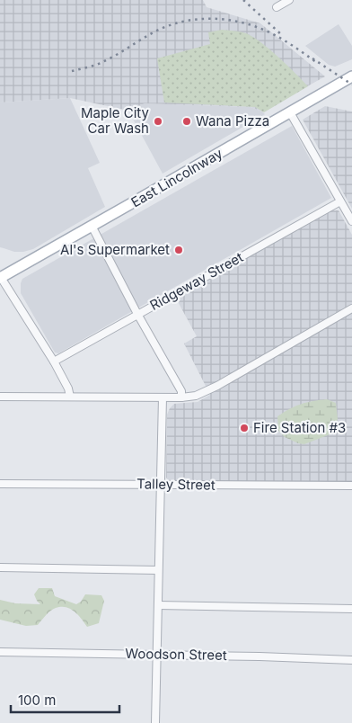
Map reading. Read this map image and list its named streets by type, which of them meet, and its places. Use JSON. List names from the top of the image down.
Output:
{
  "streets": {
    "main road": ["East Lincolnway"],
    "street": ["Ridgeway Street", "Talley Street", "Woodson Street"]
  },
  "places": [
    "Maple City Car Wash",
    "Wana Pizza",
    "Al's Supermarket",
    "Fire Station #3"
  ],
  "scale_bar": "100 m"
}
